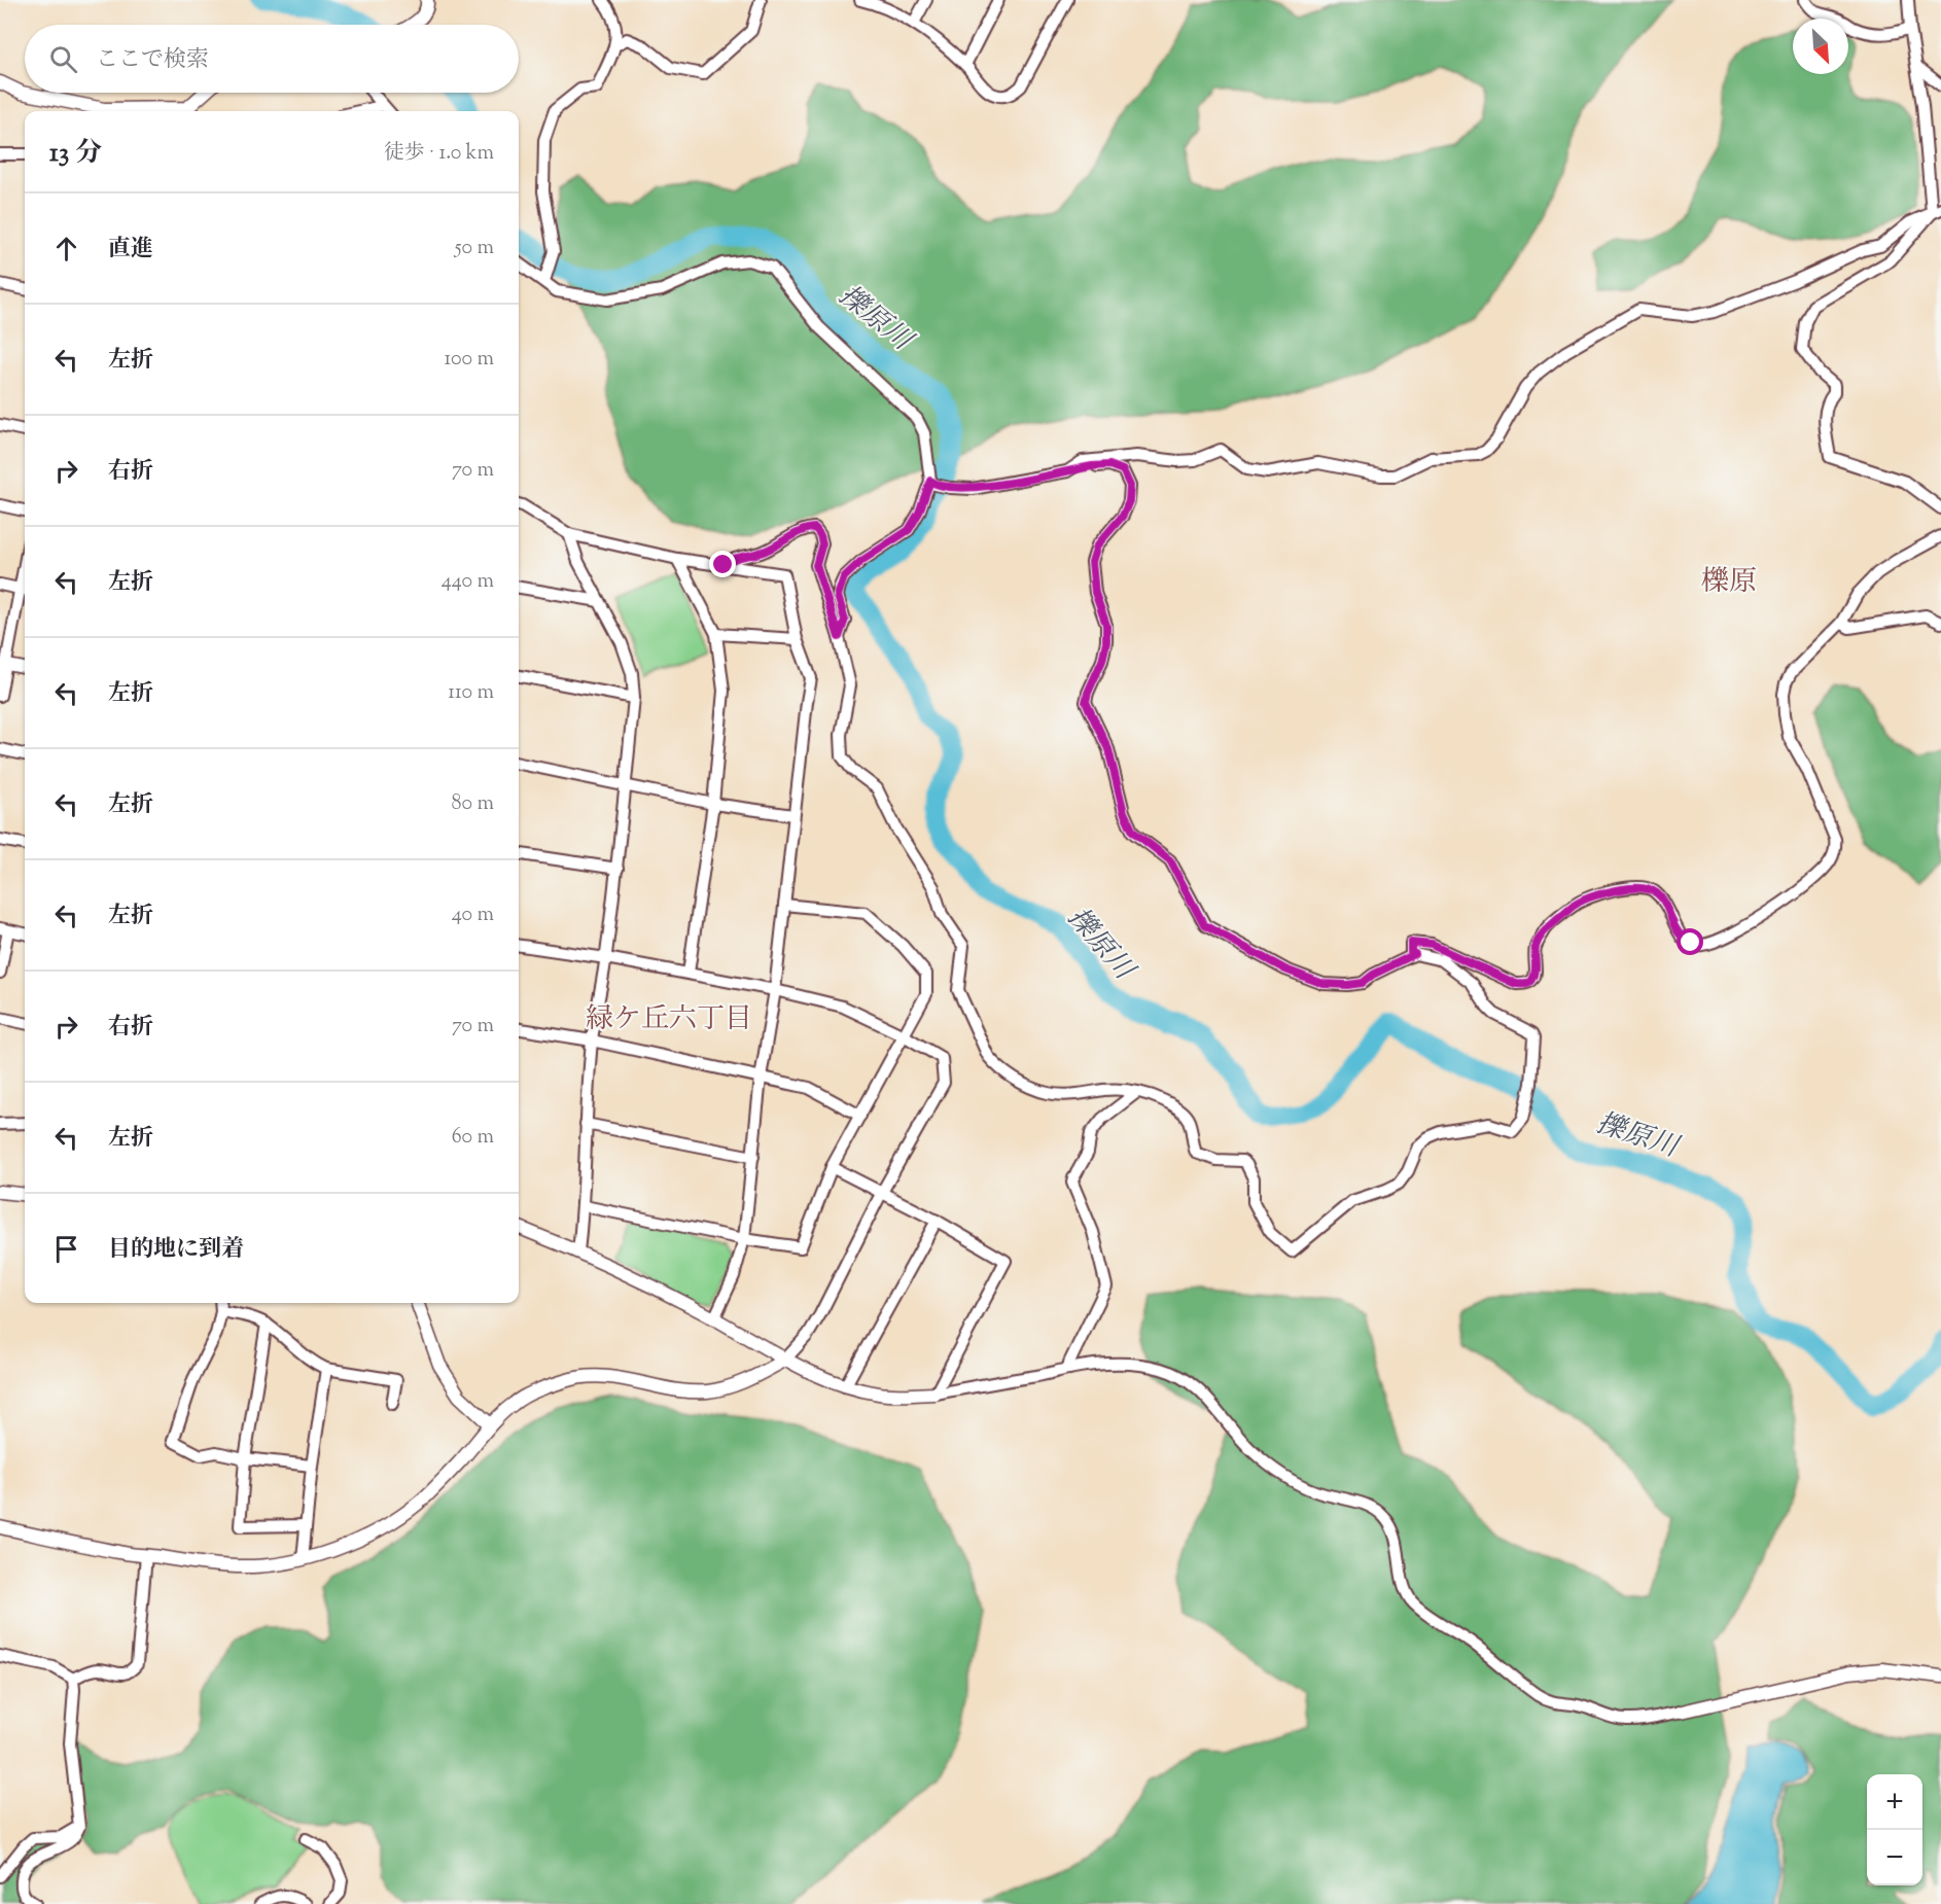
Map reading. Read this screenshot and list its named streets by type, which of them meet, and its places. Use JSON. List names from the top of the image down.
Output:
{
  "districts": ["櫟原", "緑ケ丘六丁目"],
  "water": ["擽原川"],
  "north": "bottom right",
  "page": {
    "search": "ここで検索",
    "heading": ["13 分", "徒歩 · 1.0 km"],
    "list": [
      ["直進", "50 m"],
      ["左折", "100 m"],
      ["右折", "70 m"],
      ["左折", "440 m"],
      ["左折", "110 m"],
      ["左折", "80 m"],
      ["左折", "40 m"],
      ["右折", "70 m"],
      ["左折", "60 m"],
      "目的地に到着"
    ],
    "map_buttons": ["+", "−"]
  }
}
